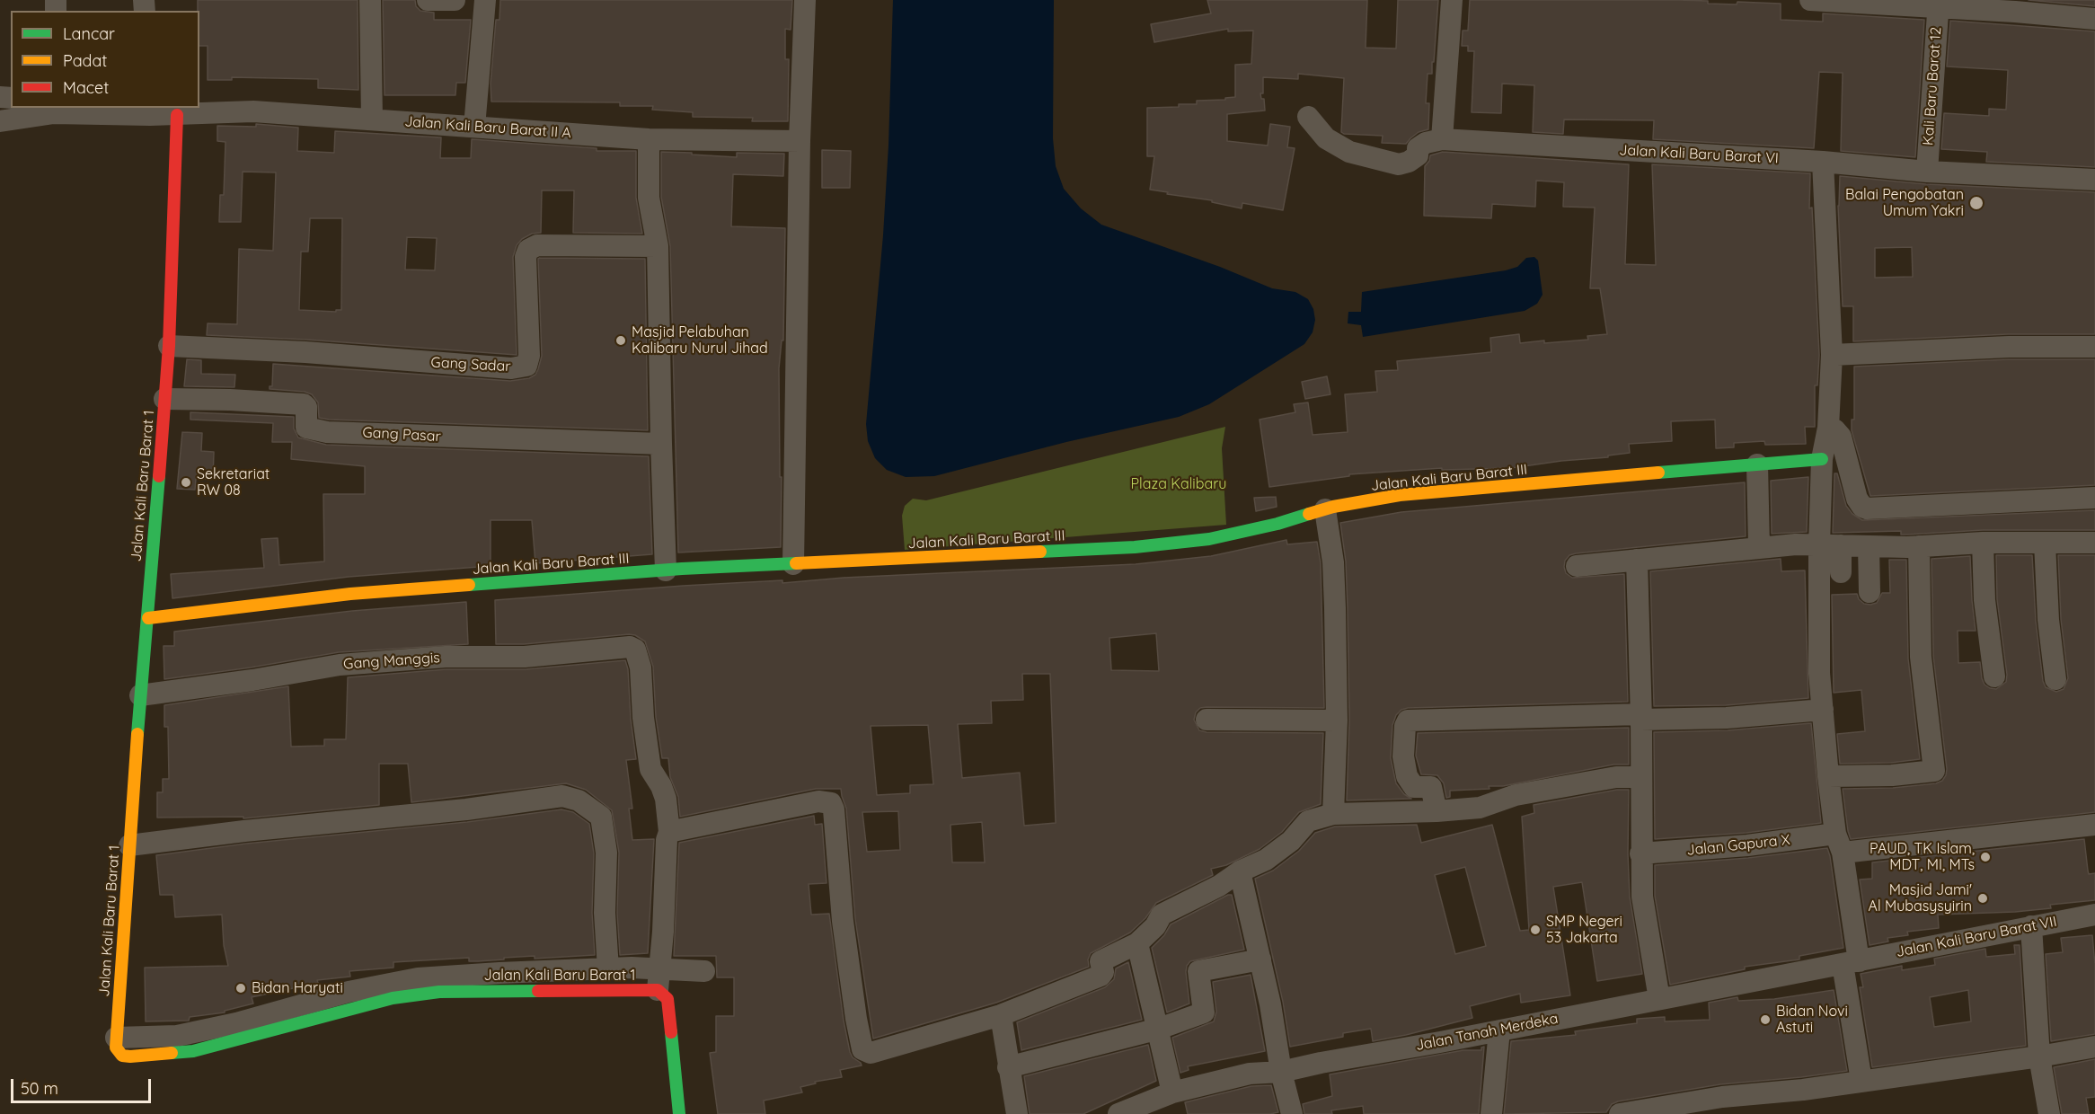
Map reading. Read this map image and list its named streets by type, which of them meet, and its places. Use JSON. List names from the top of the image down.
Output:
{
  "streets": {
    "street": [
      "Kali Baru Barat 12",
      "Jalan Kali Baru Barat II A",
      "Jalan Kali Baru Barat VI",
      "Gang Sadar",
      "Gang Pasar",
      "Jalan Kali Baru Barat III",
      "Jalan Kali Baru Barat 1",
      "Gang Manggis",
      "Jalan Gapura X",
      "Jalan Kali Baru Barat VII",
      "Jalan Tanah Merdeka"
    ]
  },
  "crossings": [
    ["Kali Baru Barat 12", "Jalan Kali Baru Barat VI"],
    ["Jalan Kali Baru Barat II A", "Jalan Kali Baru Barat 1"],
    ["Gang Sadar", "Jalan Kali Baru Barat 1"],
    ["Gang Pasar", "Jalan Kali Baru Barat 1"],
    ["Jalan Kali Baru Barat III", "Jalan Kali Baru Barat 1"],
    ["Jalan Kali Baru Barat 1", "Gang Manggis"],
    ["Jalan Kali Baru Barat VII", "Jalan Tanah Merdeka"]
  ],
  "parks": ["Plaza Kalibaru"],
  "places": [
    "Balai Pengobatan Umum Yakri",
    "Masjid Pelabuhan Kalibaru Nurul Jihad",
    "Sekretariat RW 08",
    "PAUD, TK Islam, MDT, MI, MTs",
    "Masjid Jami' Al Mubasysyirin",
    "SMP Negeri 53 Jakarta",
    "Bidan Haryati",
    "Bidan Novi Astuti"
  ],
  "legend": ["Lancar", "Padat", "Macet"],
  "scale_bar": "50 m"
}
